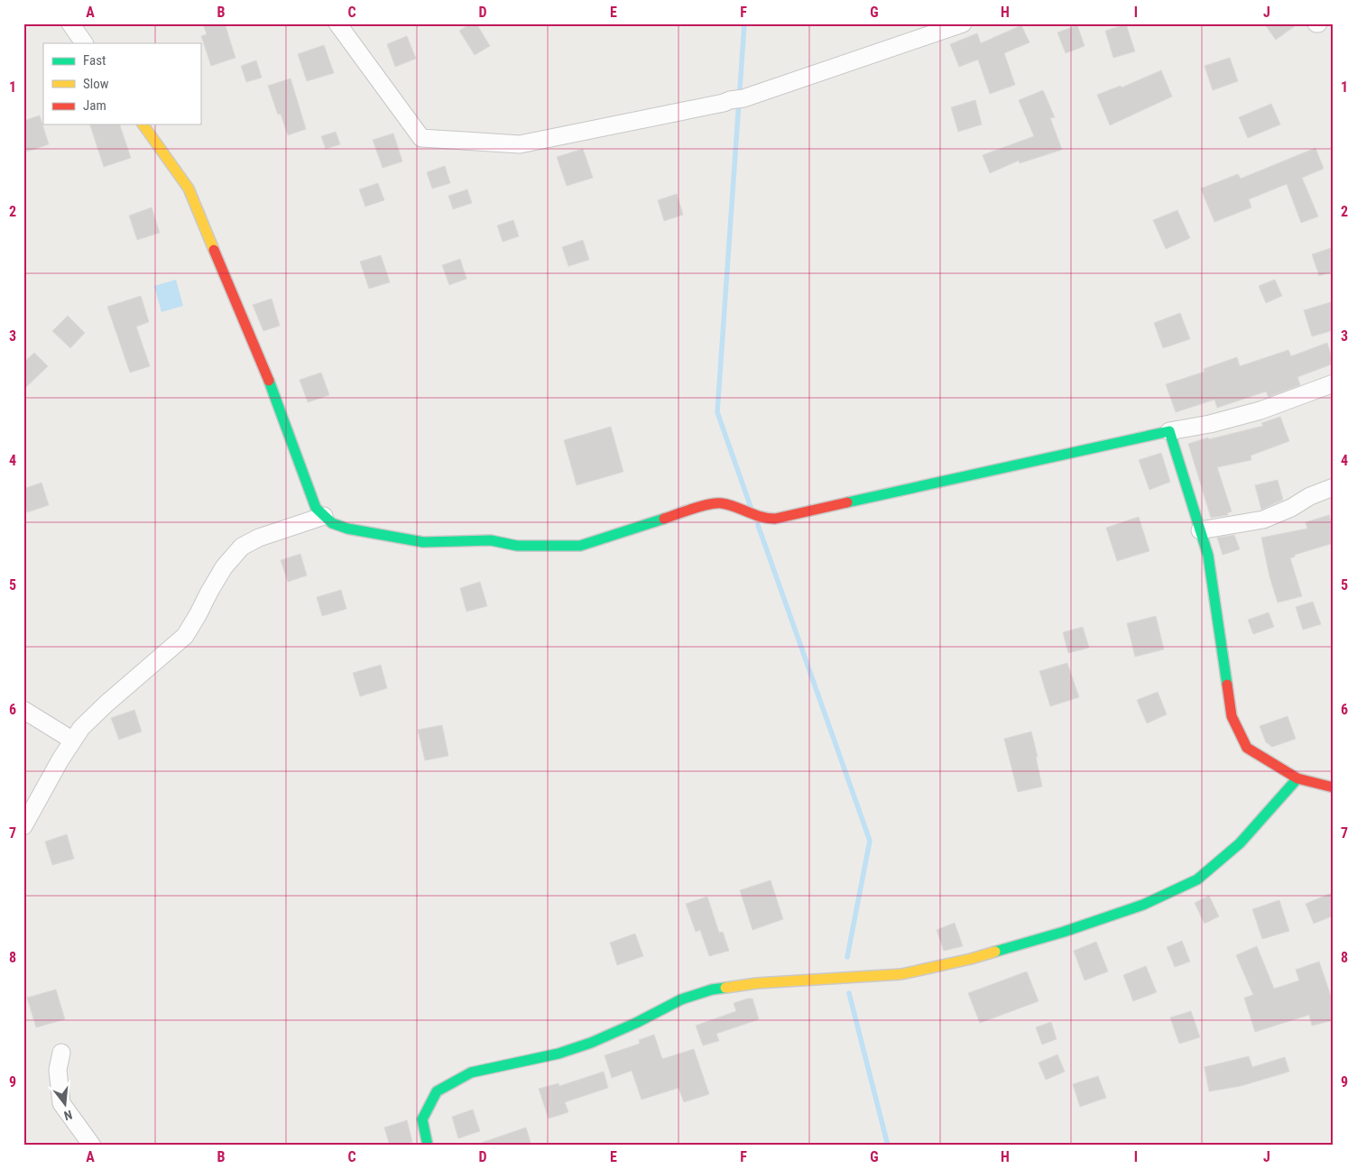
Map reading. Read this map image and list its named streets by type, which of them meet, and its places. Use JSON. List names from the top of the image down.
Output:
{
  "legend": ["Fast", "Slow", "Jam"],
  "north": "bottom",
  "grid": {
    "columns": [
      "A",
      "B",
      "C",
      "D",
      "E",
      "F",
      "G",
      "H",
      "I",
      "J"
    ],
    "rows": [
      "1",
      "2",
      "3",
      "4",
      "5",
      "6",
      "7",
      "8",
      "9"
    ]
  }
}
